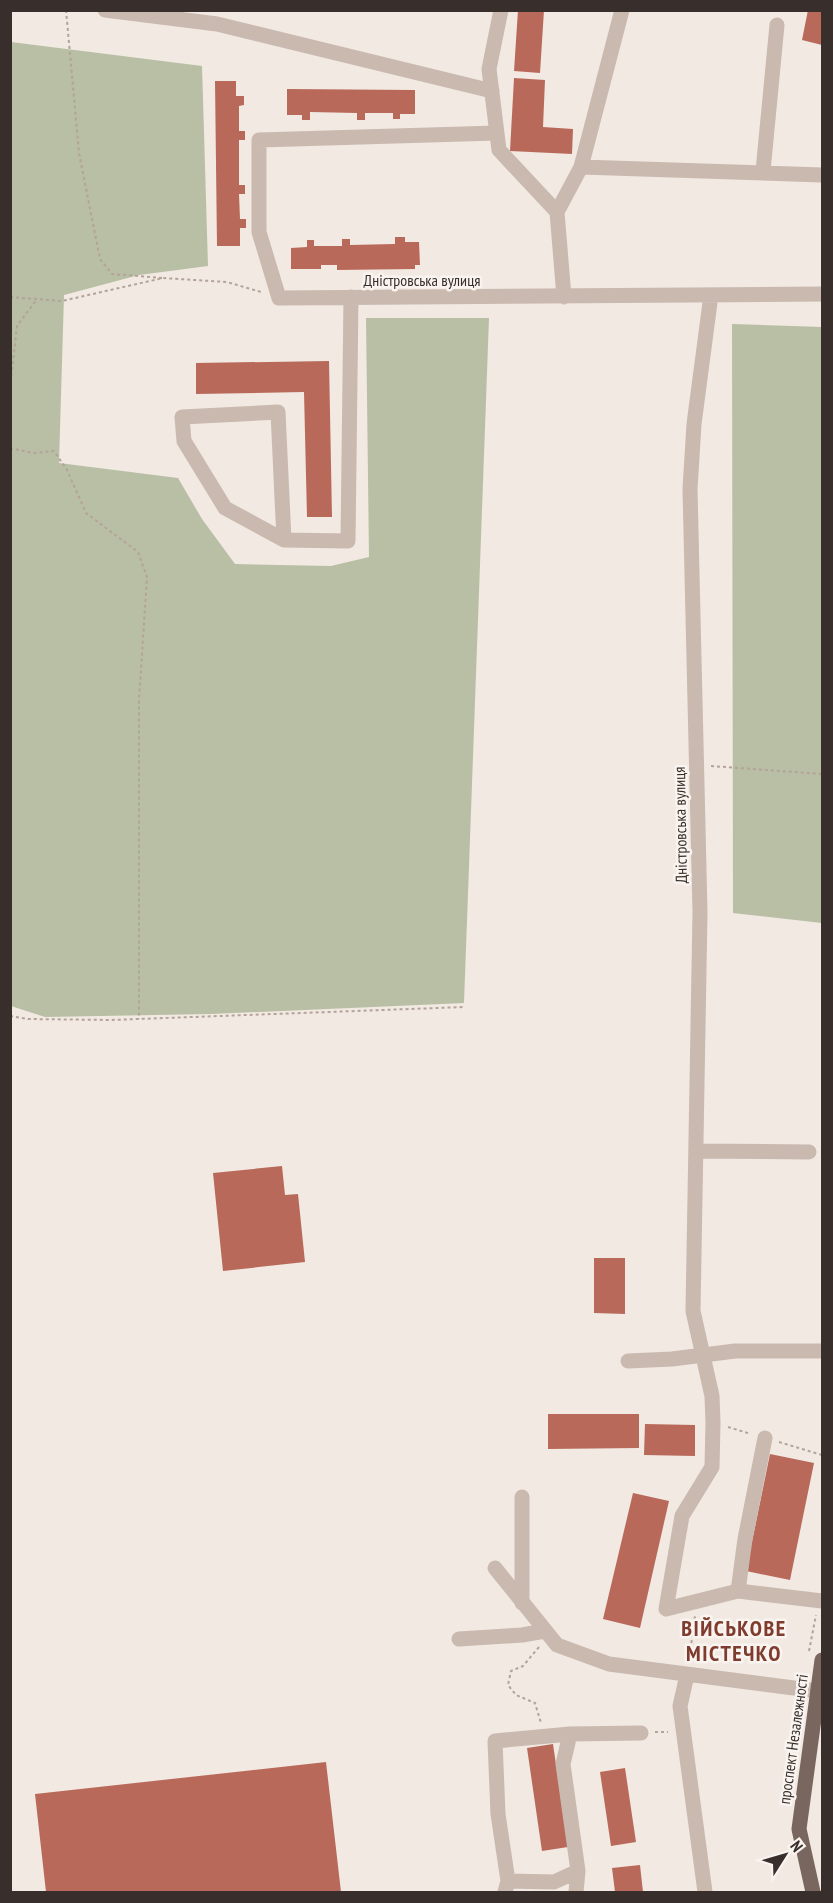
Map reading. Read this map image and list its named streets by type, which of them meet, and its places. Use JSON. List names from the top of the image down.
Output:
{
  "streets": {
    "main road": ["проспект Незалежності"],
    "street": ["Дністровська вулиця"]
  },
  "districts": ["ВІЙСЬКОВЕ МІСТЕЧКО"],
  "north": "top right"
}
